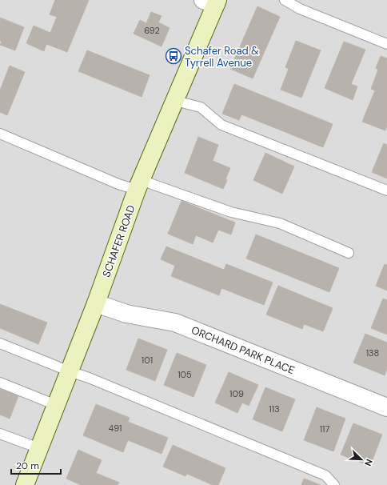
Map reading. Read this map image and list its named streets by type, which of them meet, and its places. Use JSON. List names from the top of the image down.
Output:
{
  "streets": {
    "street": ["SCHAFER ROAD", "ORCHARD PARK PLACE"]
  },
  "crossings": [
    ["SCHAFER ROAD", "ORCHARD PARK PLACE"]
  ],
  "places": {
    "bus stop": ["Schafer Road & Tyrrell Avenue"]
  },
  "house_numbers": [
    "692",
    "138",
    "101",
    "105",
    "109",
    "113",
    "491",
    "117"
  ],
  "scale_bar": "20 m",
  "north": "bottom right"
}
